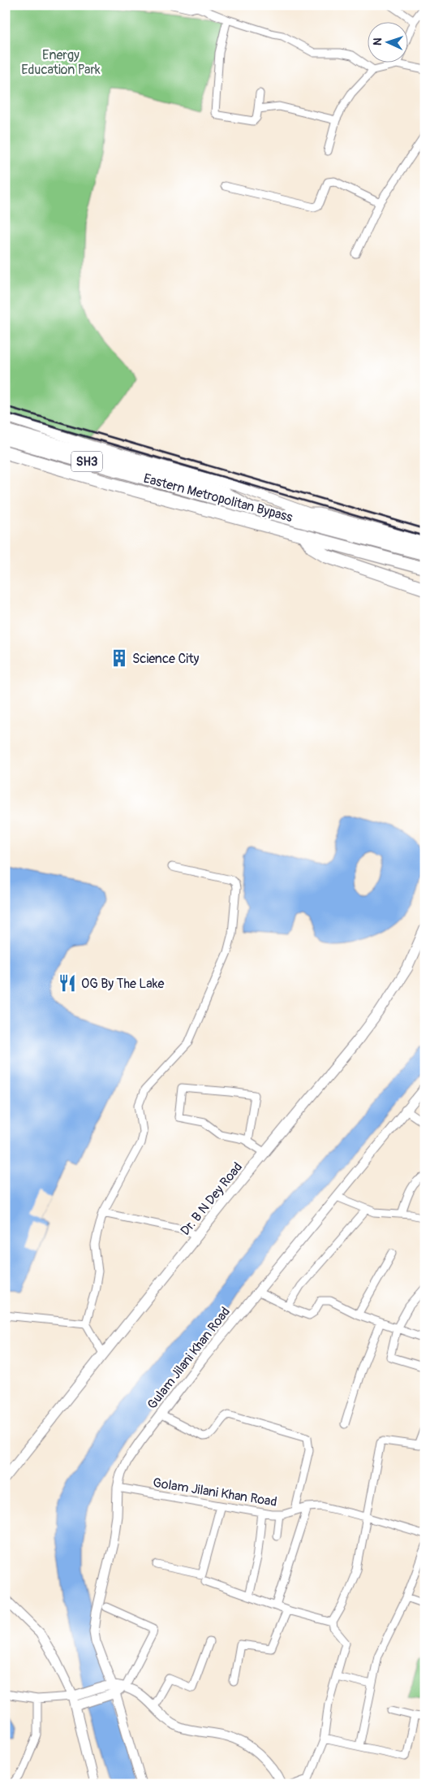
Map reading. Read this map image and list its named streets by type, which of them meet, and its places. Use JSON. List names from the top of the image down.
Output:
{
  "streets": {
    "main road": ["SH3", "Eastern Metropolitan Bypass", "Dr. B N Dey Road"],
    "street": ["Gulam Jilani Khan Road", "Golam Jilani Khan Road"]
  },
  "crossings": [
    ["Gulam Jilani Khan Road", "Golam Jilani Khan Road"]
  ],
  "parks": ["Energy Education Park"],
  "places": {
    "building": ["Science City"],
    "restaurant": ["OG By The Lake"]
  },
  "north": "left"
}
